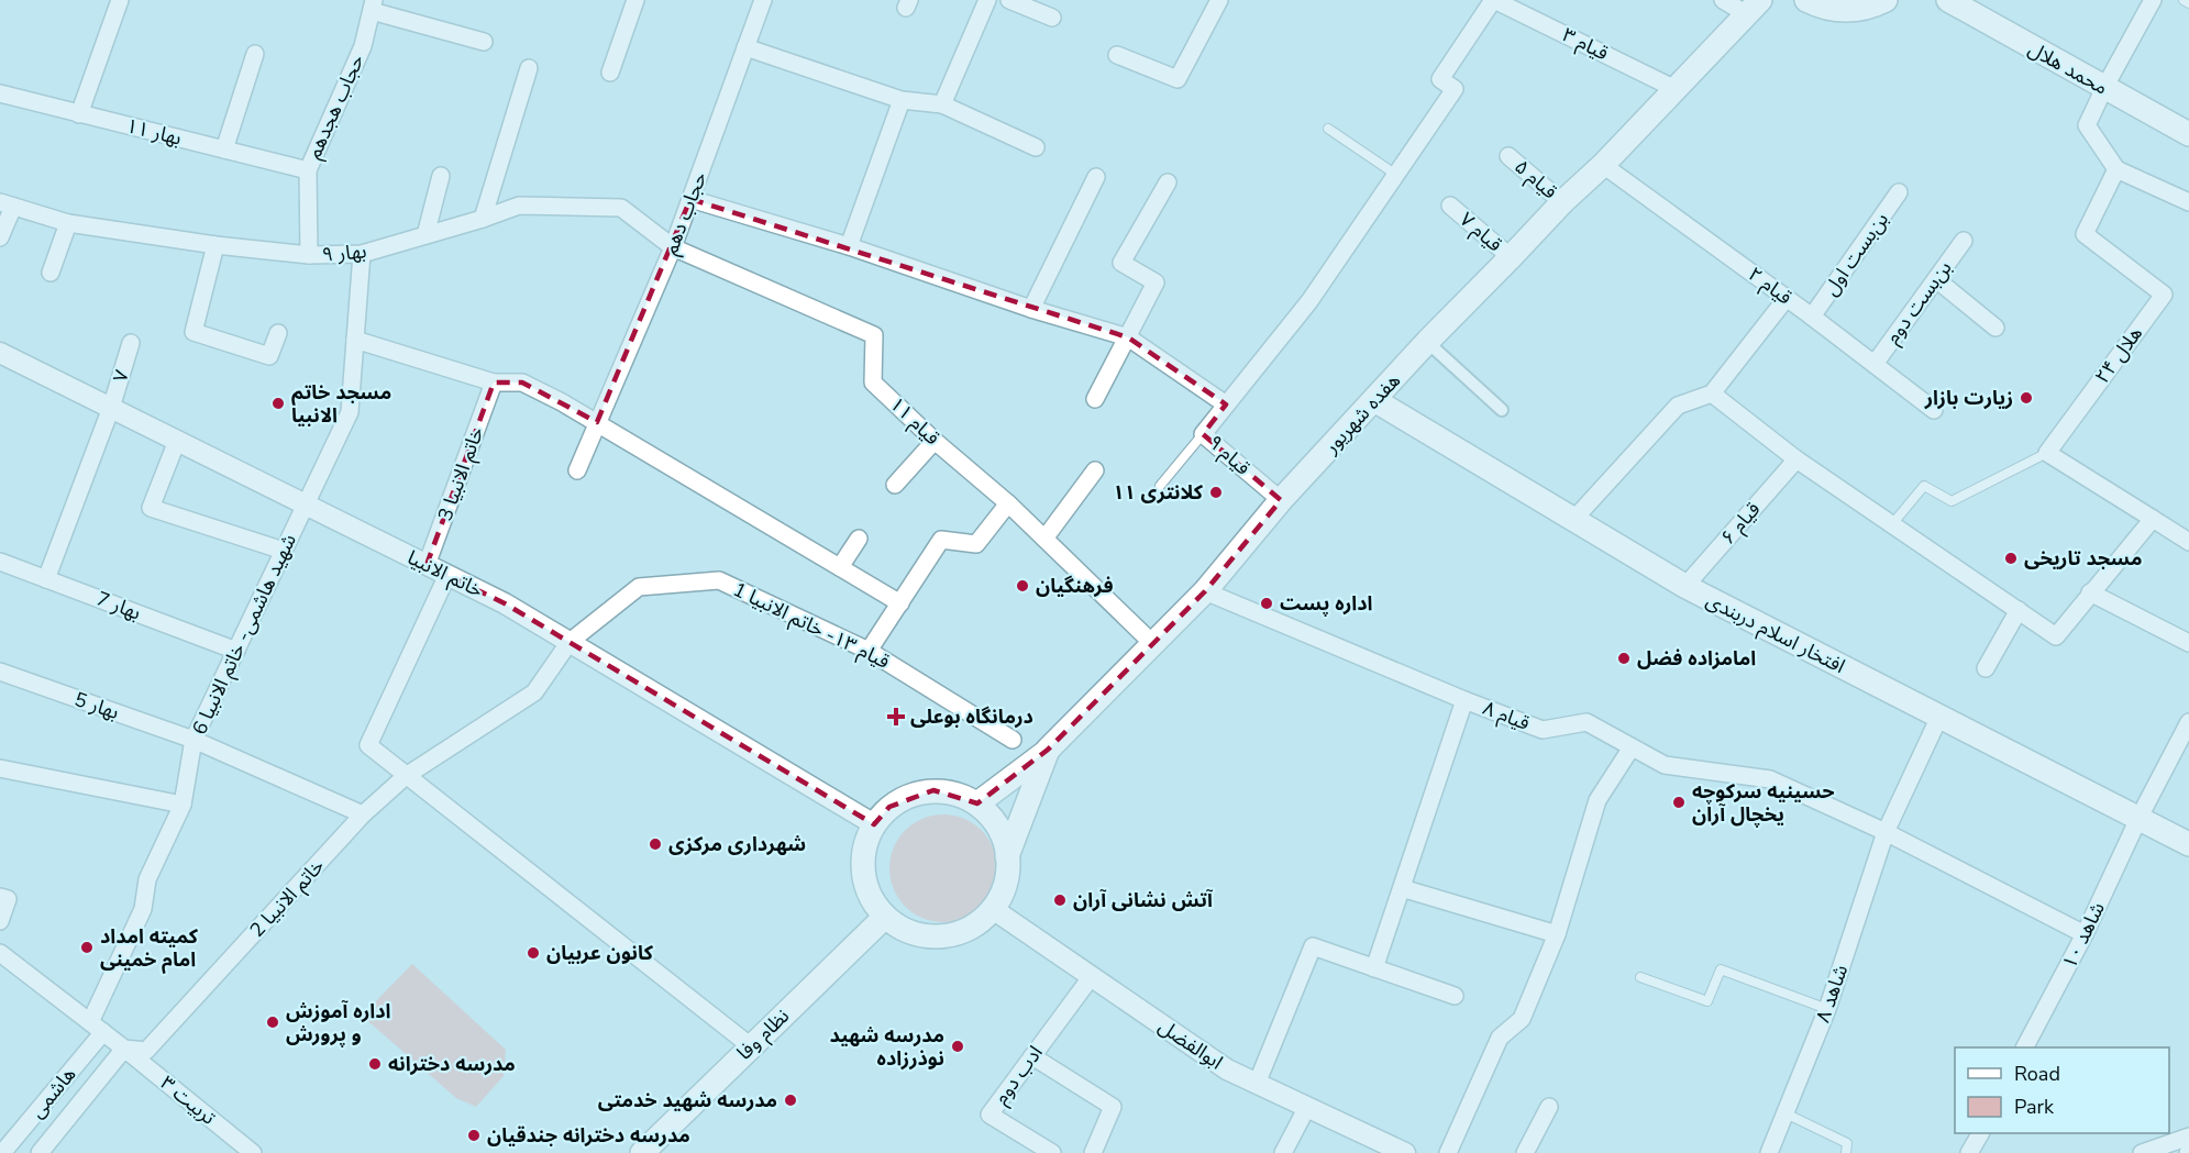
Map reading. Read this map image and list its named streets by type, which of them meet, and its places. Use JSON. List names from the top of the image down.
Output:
{
  "streets": {
    "main road": [
      "محمد هلال",
      "هفده شهریور",
      "افتخار اسلام دربندی",
      "نظام وفا"
    ],
    "street": [
      "قیام ۳",
      "حجاب هجدهم",
      "بهار ۱۱",
      "قیام ۵",
      "حجاب دهم",
      "قیام ۷",
      "بهار ۹",
      "بن‌بست اول",
      "قیام ۲",
      "بن‌بست دوم",
      "هلال ۲۴",
      "۷",
      "قیام ۱۱",
      "قیام ۹",
      "خاتم الانبیا 3",
      "قیام ۶",
      "خاتم الانبیا",
      "بهار 7",
      "قیام ۱۳- خاتم الانبیا 1",
      "شهید هاشمی- خاتم الانبیا 6",
      "بهار 5",
      "قیام ۸",
      "خاتم الانبیا 2",
      "شاهد ۱۰",
      "شاهد ۸",
      "ابوالفضل",
      "ادب دوم",
      "هاشمی",
      "تربیت ۳"
    ]
  },
  "crossings": [
    ["قیام ۳", "هفده شهریور"],
    ["قیام ۳", "قیام ۹"],
    ["حجاب هجدهم", "بهار ۱۱"],
    ["حجاب هجدهم", "بهار ۹"],
    ["قیام ۵", "هفده شهریور"],
    ["حجاب دهم", "بهار ۹"],
    ["حجاب دهم", "قیام ۱۱"],
    ["قیام ۷", "هفده شهریور"],
    ["بهار ۹", "قیام ۱۱"],
    ["بهار ۹", "شهید هاشمی- خاتم الانبیا 6"],
    ["بن‌بست اول", "قیام ۲"],
    ["قیام ۲", "بن‌بست دوم"],
    ["قیام ۲", "هفده شهریور"],
    ["۷", "خاتم الانبیا"],
    ["۷", "بهار 7"],
    ["هفده شهریور", "قیام ۱۱"],
    ["هفده شهریور", "قیام ۹"],
    ["هفده شهریور", "خاتم الانبیا"],
    ["هفده شهریور", "افتخار اسلام دربندی"],
    ["هفده شهریور", "قیام ۸"],
    ["هفده شهریور", "نظام وفا"],
    ["هفده شهریور", "ابوالفضل"],
    ["خاتم الانبیا 3", "خاتم الانبیا"],
    ["قیام ۶", "افتخار اسلام دربندی"],
    ["خاتم الانبیا", "قیام ۱۳- خاتم الانبیا 1"],
    ["خاتم الانبیا", "شهید هاشمی- خاتم الانبیا 6"],
    ["خاتم الانبیا", "خاتم الانبیا 2"],
    ["خاتم الانبیا", "نظام وفا"],
    ["خاتم الانبیا", "ابوالفضل"],
    ["بهار 7", "شهید هاشمی- خاتم الانبیا 6"],
    ["قیام ۱۳- خاتم الانبیا 1", "خاتم الانبیا 2"],
    ["افتخار اسلام دربندی", "شاهد ۱۰"],
    ["افتخار اسلام دربندی", "شاهد ۸"],
    ["شهید هاشمی- خاتم الانبیا 6", "بهار 5"],
    ["شهید هاشمی- خاتم الانبیا 6", "هاشمی"],
    ["بهار 5", "خاتم الانبیا 2"],
    ["قیام ۸", "شاهد ۱۰"],
    ["قیام ۸", "شاهد ۸"],
    ["خاتم الانبیا 2", "تربیت ۳"],
    ["نظام وفا", "ابوالفضل"],
    ["ابوالفضل", "ادب دوم"]
  ],
  "places": {
    "other": [
      "زیارت بازار",
      "مسجد خاتم الانبیا",
      "کلانتری ۱۱",
      "مسجد تاریخی",
      "فرهنگیان",
      "اداره پست",
      "امامزاده فضل",
      "حسینیه سرکوچه یخچال آران",
      "شهرداری مرکزی",
      "آتش نشانی آران",
      "کمیته امداد امام خمینی",
      "کانون عربیان",
      "اداره آموزش و پرورش",
      "مدرسه شهید نوذرزاده",
      "مدرسه دخترانه",
      "مدرسه شهید خدمتی",
      "مدرسه دخترانه جندقیان"
    ],
    "health": ["درمانگاه بوعلی"]
  },
  "legend": ["Road", "Park"]
}
